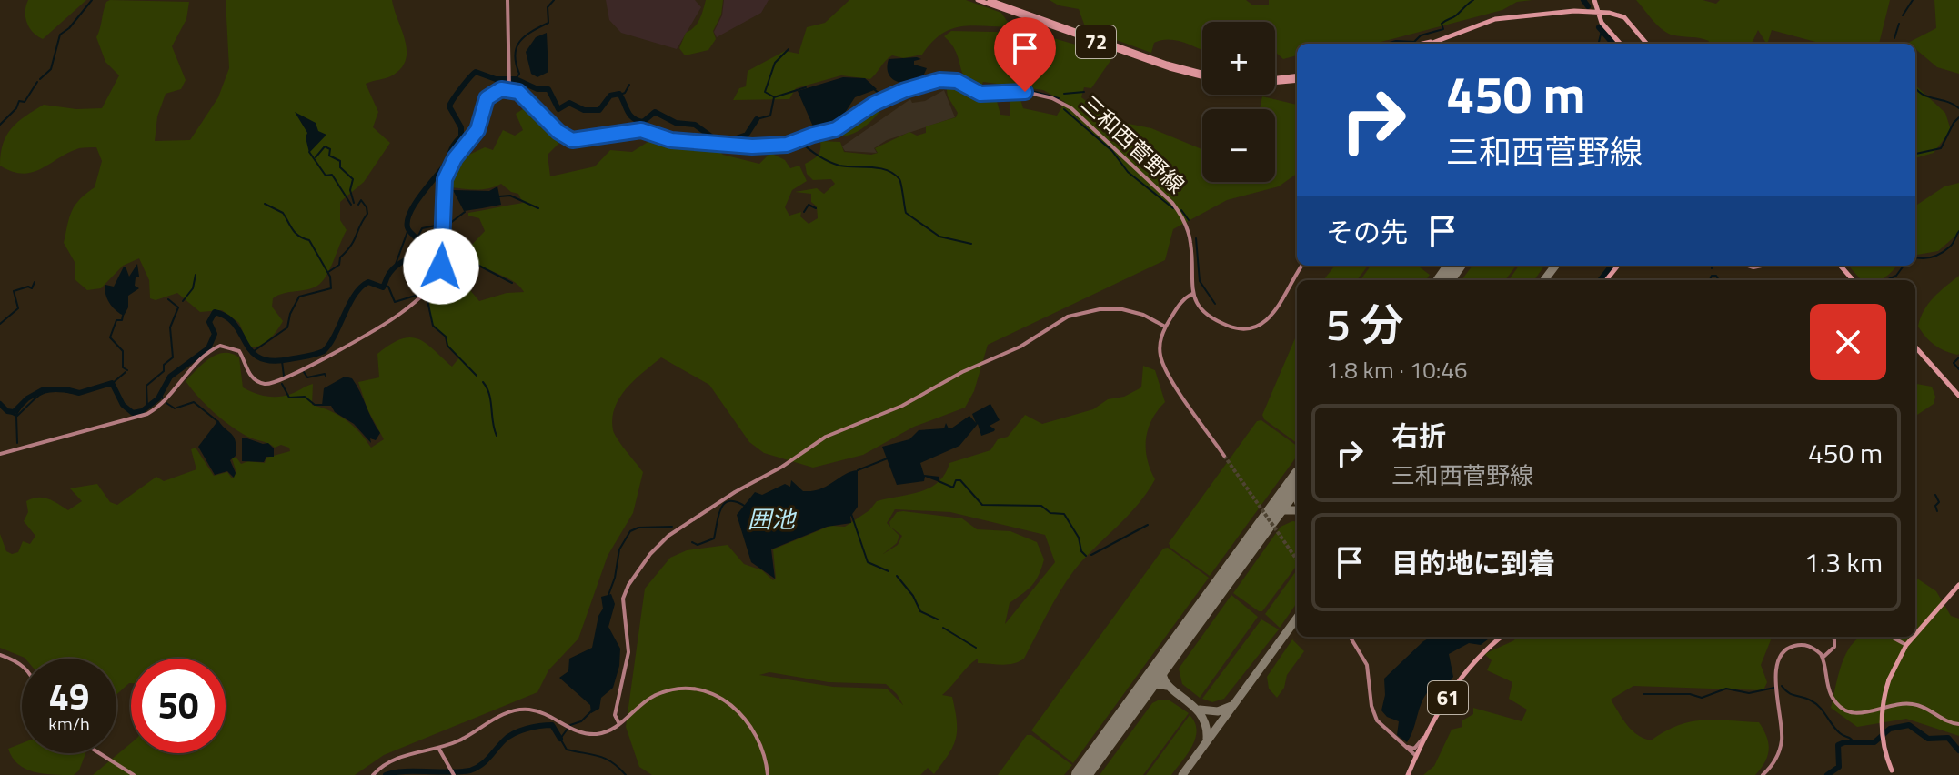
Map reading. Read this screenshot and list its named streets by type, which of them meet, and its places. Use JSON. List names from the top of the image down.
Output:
{
  "streets": {
    "main road": ["72", "三和西菅野線", "61"]
  },
  "water": ["囲池"],
  "page": {
    "map_buttons": ["+", "−"],
    "turn": ["450 m", "三和西菅野線"],
    "then": "その先",
    "heading": ["5 分", "1.8 km · 10:46"],
    "list": [
      {
        "name": "右折",
        "note": "三和西菅野線",
        "value": "450 m"
      },
      {
        "name": "目的地に到着",
        "value": "1.3 km"
      }
    ],
    "speed": "49 km/h",
    "limit": "50"
  }
}
